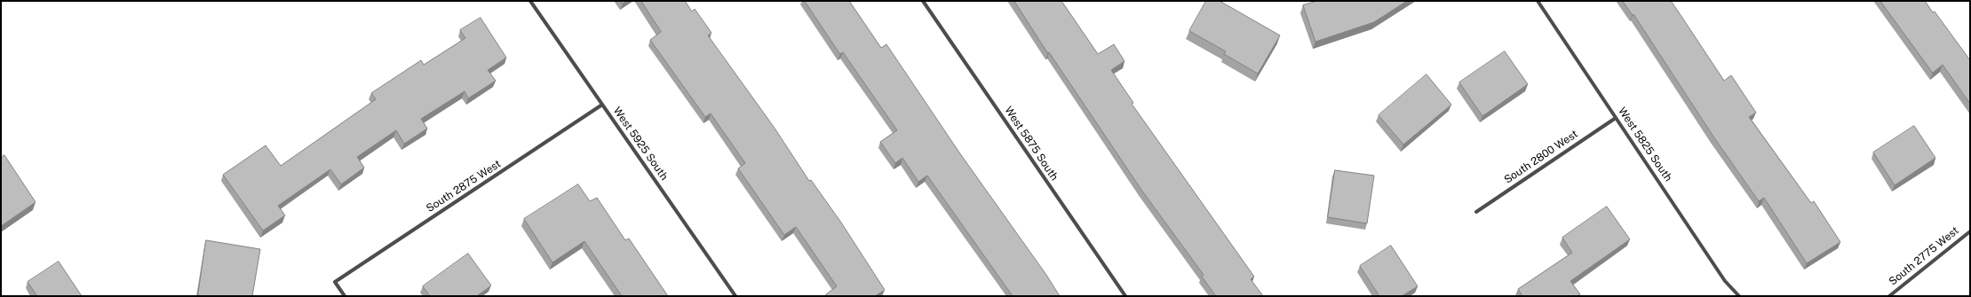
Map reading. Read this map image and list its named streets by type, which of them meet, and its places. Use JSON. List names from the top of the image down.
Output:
{
  "streets": {
    "street": [
      "West 5925 South",
      "West 5875 South",
      "West 5825 South",
      "South 2800 West",
      "South 2875 West",
      "South 2775 West"
    ]
  },
  "crossings": [
    ["West 5925 South", "South 2875 West"],
    ["West 5825 South", "South 2800 West"]
  ]
}
